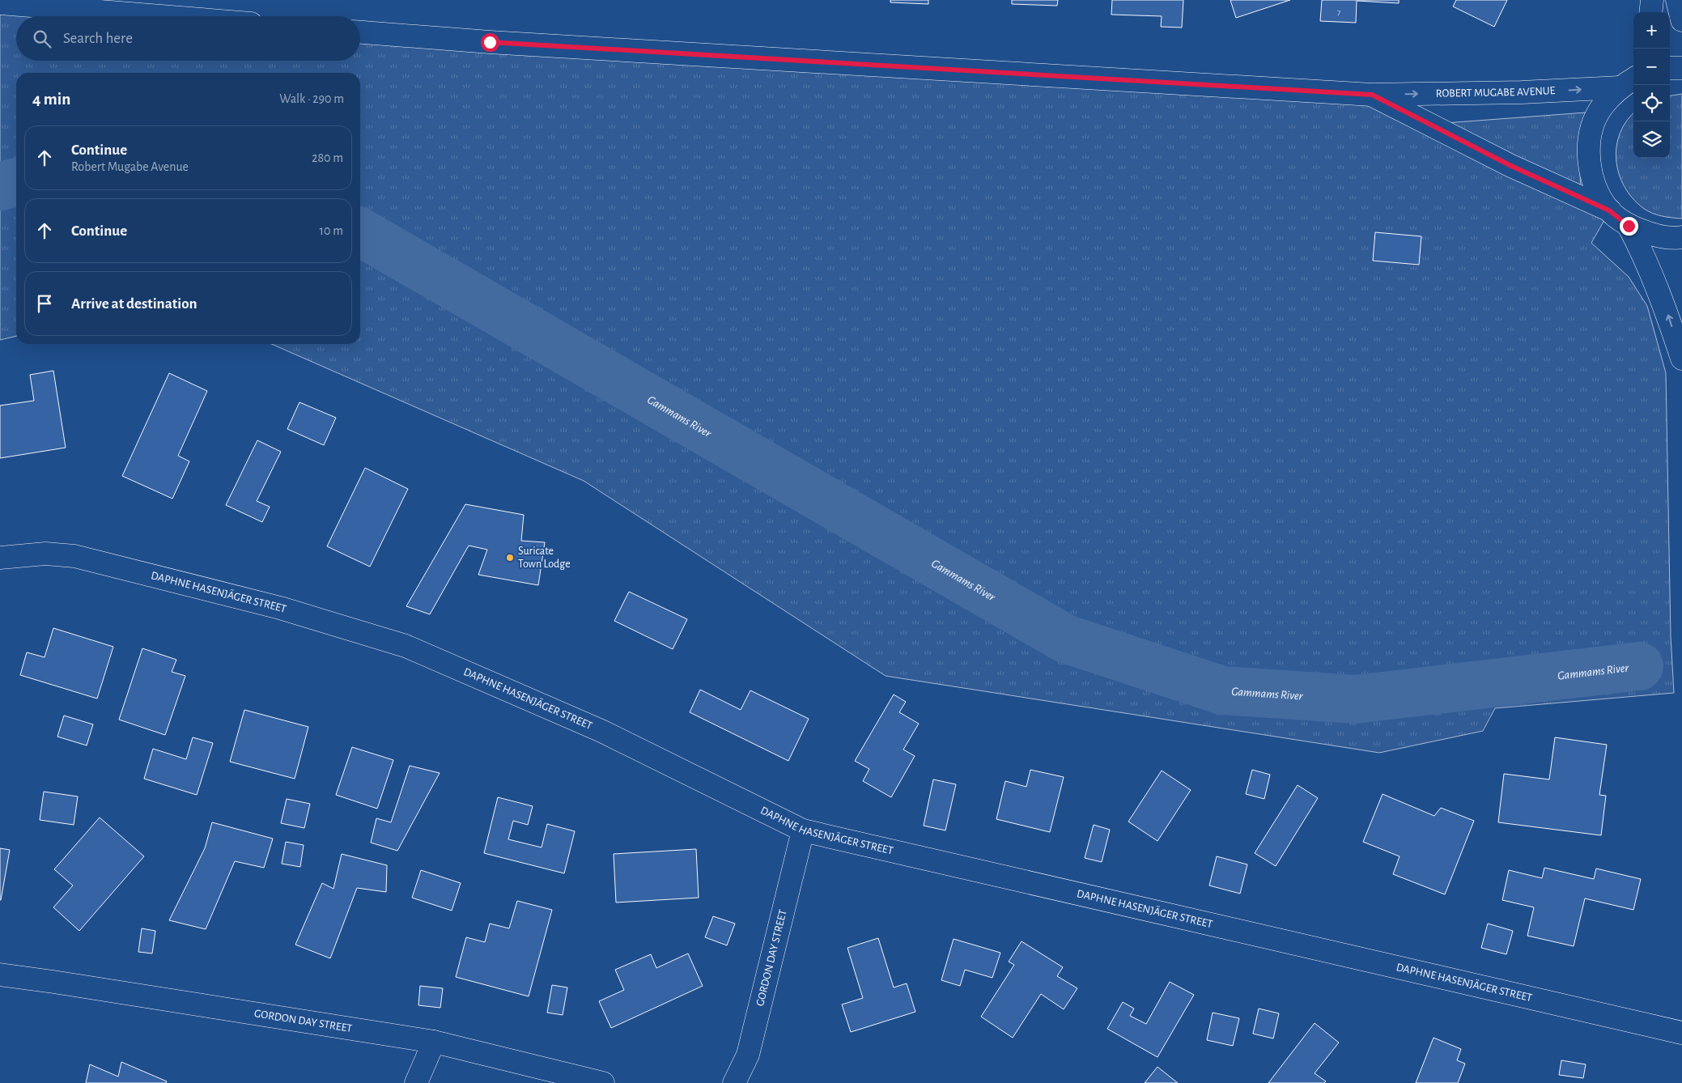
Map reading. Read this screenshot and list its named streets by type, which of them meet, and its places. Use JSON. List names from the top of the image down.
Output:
{
  "streets": {
    "street": ["ROBERT MUGABE AVENUE", "DAPHNE HASENJÄGER STREET", "GORDON DAY STREET"]
  },
  "crossings": [
    ["DAPHNE HASENJÄGER STREET", "GORDON DAY STREET"]
  ],
  "water": ["Gammams River"],
  "places": ["Suricate Town Lodge"],
  "house_numbers": ["7"],
  "page": {
    "map_buttons": ["+", "−"],
    "search": "Search here",
    "heading": ["4 min", "Walk · 290 m"],
    "list": [
      ["Continue", "Robert Mugabe Avenue", "280 m"],
      ["Continue", "10 m"],
      "Arrive at destination"
    ]
  }
}
